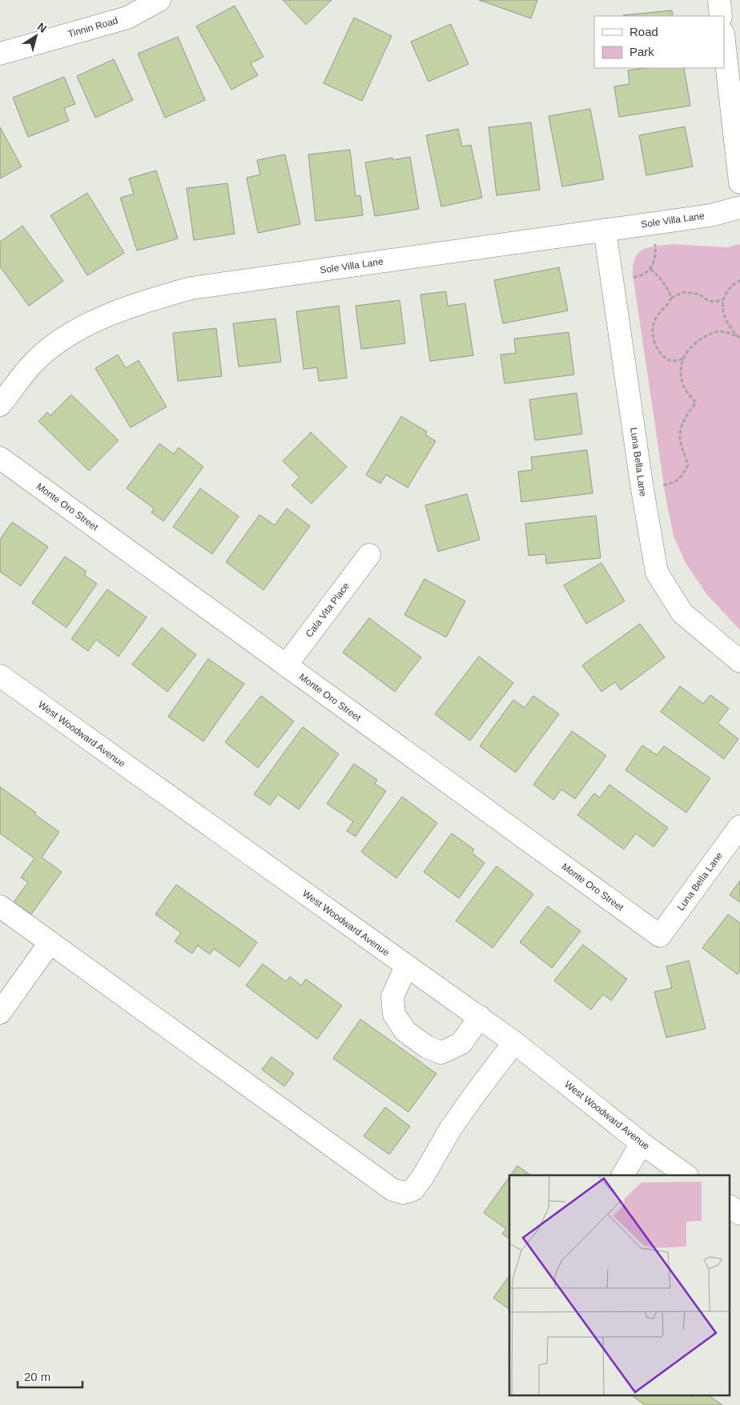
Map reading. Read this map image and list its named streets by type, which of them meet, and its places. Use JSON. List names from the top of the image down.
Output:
{
  "streets": {
    "street": [
      "Tinnin Road",
      "Sole Villa Lane",
      "Luna Bella Lane",
      "Monte Oro Street",
      "Cala Vita Place",
      "West Woodward Avenue"
    ]
  },
  "crossings": [
    ["Sole Villa Lane", "Luna Bella Lane"],
    ["Luna Bella Lane", "Monte Oro Street"],
    ["Monte Oro Street", "Cala Vita Place"]
  ],
  "legend": ["Road", "Park"],
  "scale_bar": "20 m",
  "north": "top right"
}
